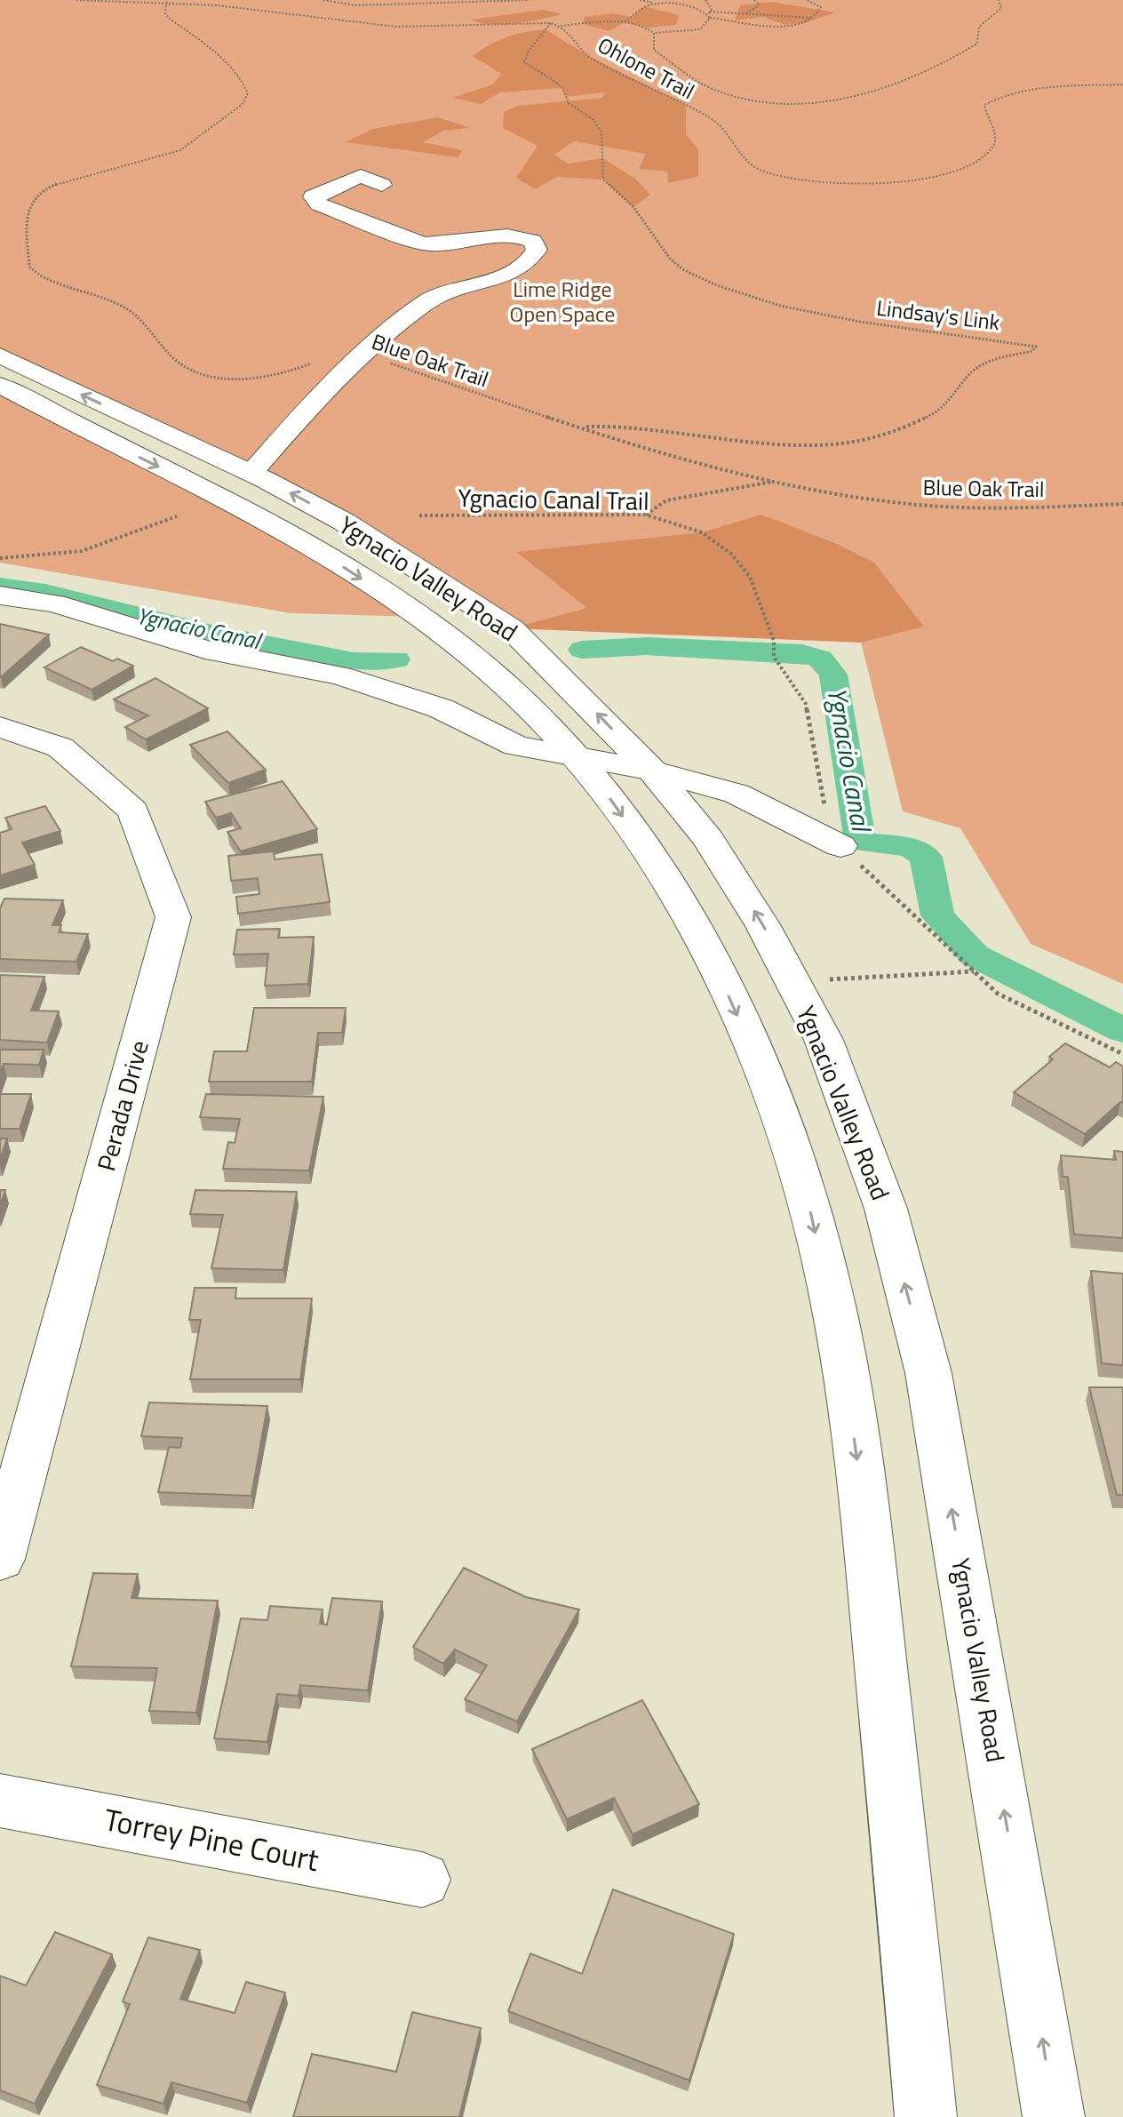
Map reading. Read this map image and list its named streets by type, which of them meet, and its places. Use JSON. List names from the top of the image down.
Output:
{
  "streets": {
    "main road": ["Ygnacio Valley Road", "Perada Drive", "Torrey Pine Court"],
    "path": [
      "Ohlone Trail",
      "Lindsay's Link",
      "Blue Oak Trail",
      "Ygnacio Canal Trail"
    ]
  },
  "crossings": [
    ["Lindsay's Link", "Blue Oak Trail"]
  ],
  "water": ["Ygnacio Canal"],
  "parks": ["Lime Ridge Open Space"]
}
